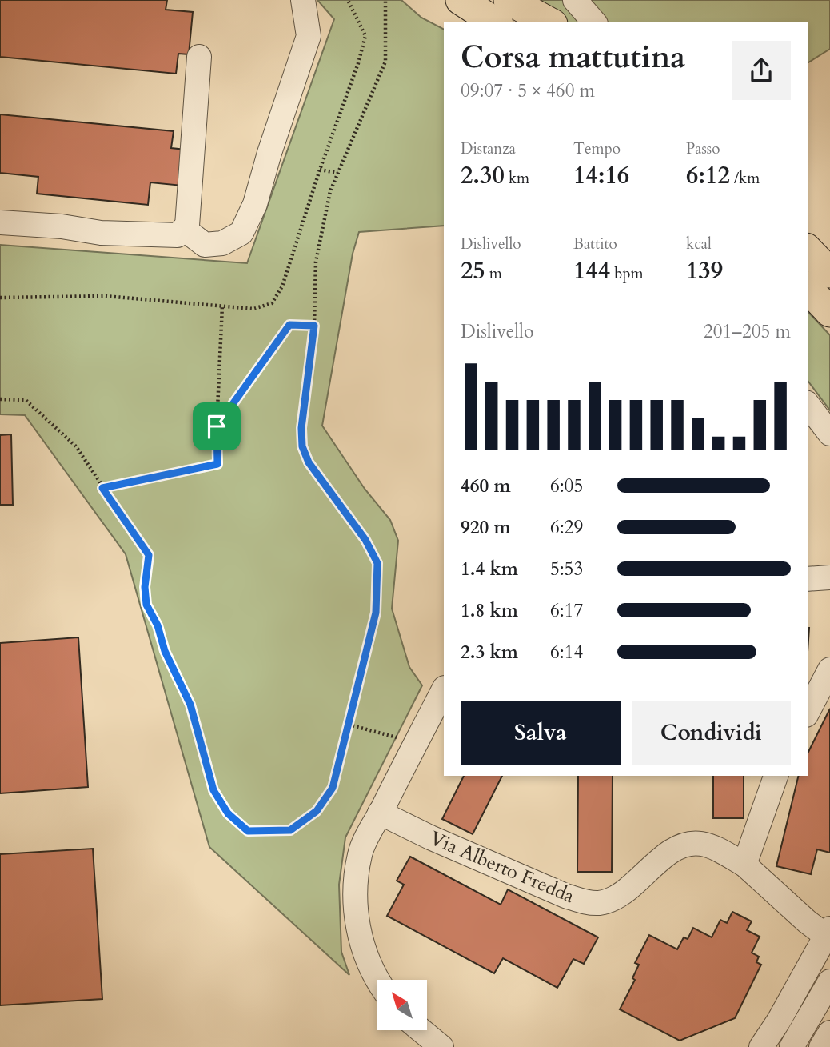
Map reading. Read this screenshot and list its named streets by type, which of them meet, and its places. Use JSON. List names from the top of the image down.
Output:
{
  "streets": {
    "street": ["Via Alberto Fredda"]
  },
  "north": "top left",
  "page": {
    "heading": ["Corsa mattutina", "09:07 · 5 × 460 m"],
    "stats": [
      ["Distanza", "2.30 km"],
      ["Tempo", "14:16"],
      ["Passo", "6:12 /km"],
      ["Dislivello", "25 m"],
      ["Battito", "144 bpm"],
      ["kcal", "139"]
    ],
    "chart": ["Dislivello", "201–205 m"],
    "list": [
      {
        "name": "460 m",
        "note": "6:05"
      },
      {
        "name": "920 m",
        "note": "6:29"
      },
      {
        "name": "1.4 km",
        "note": "5:53"
      },
      {
        "name": "1.8 km",
        "note": "6:17"
      },
      {
        "name": "2.3 km",
        "note": "6:14"
      }
    ],
    "buttons": ["Salva", "Condividi"]
  }
}
